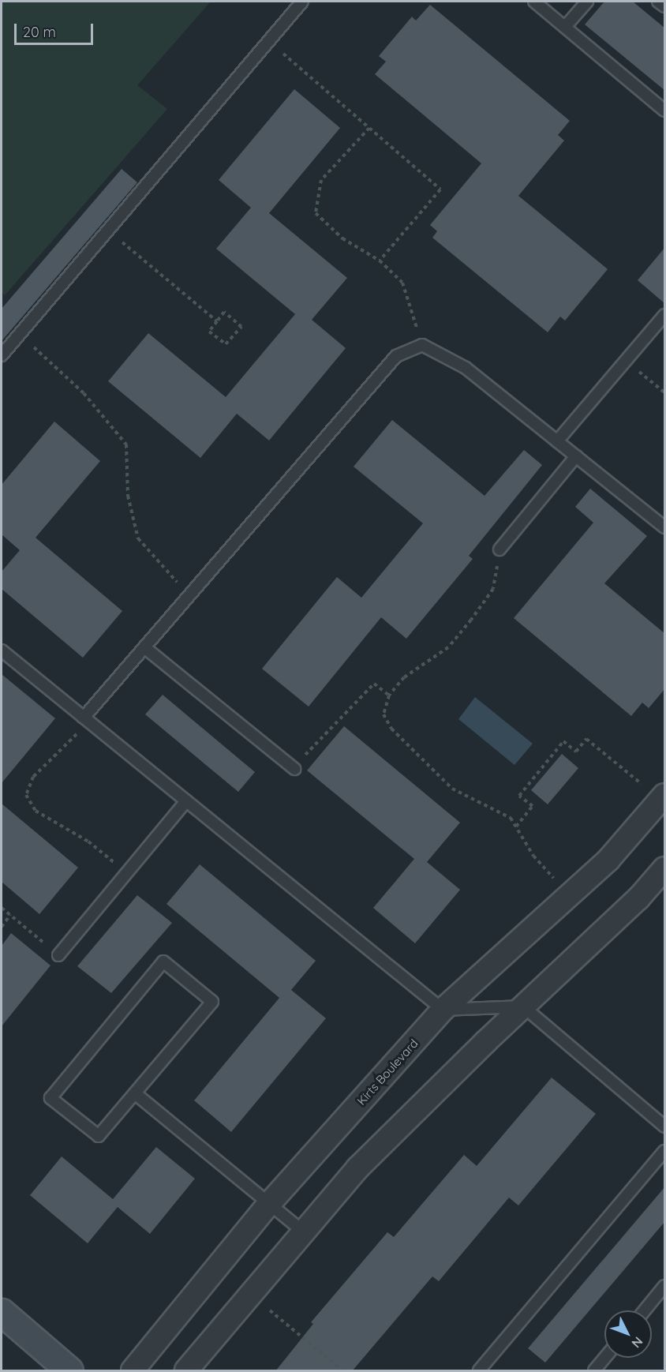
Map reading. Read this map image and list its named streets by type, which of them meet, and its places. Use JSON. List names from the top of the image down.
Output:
{
  "streets": {
    "street": ["Kirts Boulevard"]
  },
  "scale_bar": "20 m",
  "north": "bottom right"
}
